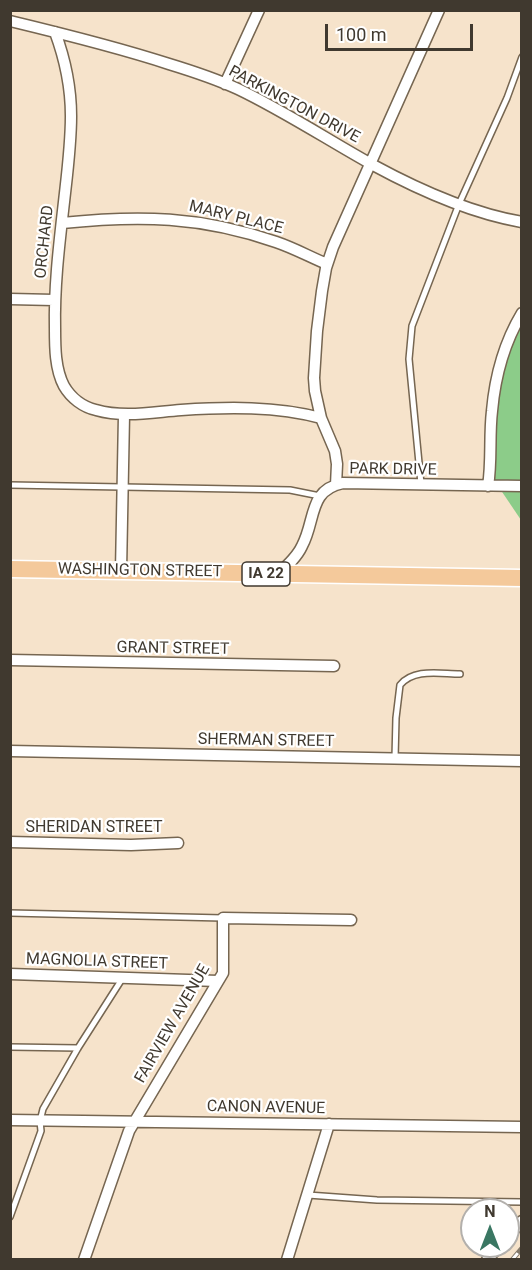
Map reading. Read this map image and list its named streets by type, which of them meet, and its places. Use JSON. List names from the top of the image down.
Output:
{
  "streets": {
    "main road": ["WASHINGTON STREET", "IA 22"],
    "street": [
      "PARKINGTON DRIVE",
      "MARY PLACE",
      "ORCHARD",
      "PARK DRIVE",
      "GRANT STREET",
      "SHERMAN STREET",
      "SHERIDAN STREET",
      "MAGNOLIA STREET",
      "FAIRVIEW AVENUE",
      "CANON AVENUE"
    ]
  },
  "crossings": [
    ["PARKINGTON DRIVE", "ORCHARD"],
    ["MARY PLACE", "ORCHARD"],
    ["MAGNOLIA STREET", "FAIRVIEW AVENUE"],
    ["FAIRVIEW AVENUE", "CANON AVENUE"]
  ],
  "scale_bar": "100 m",
  "north": "top"
}
